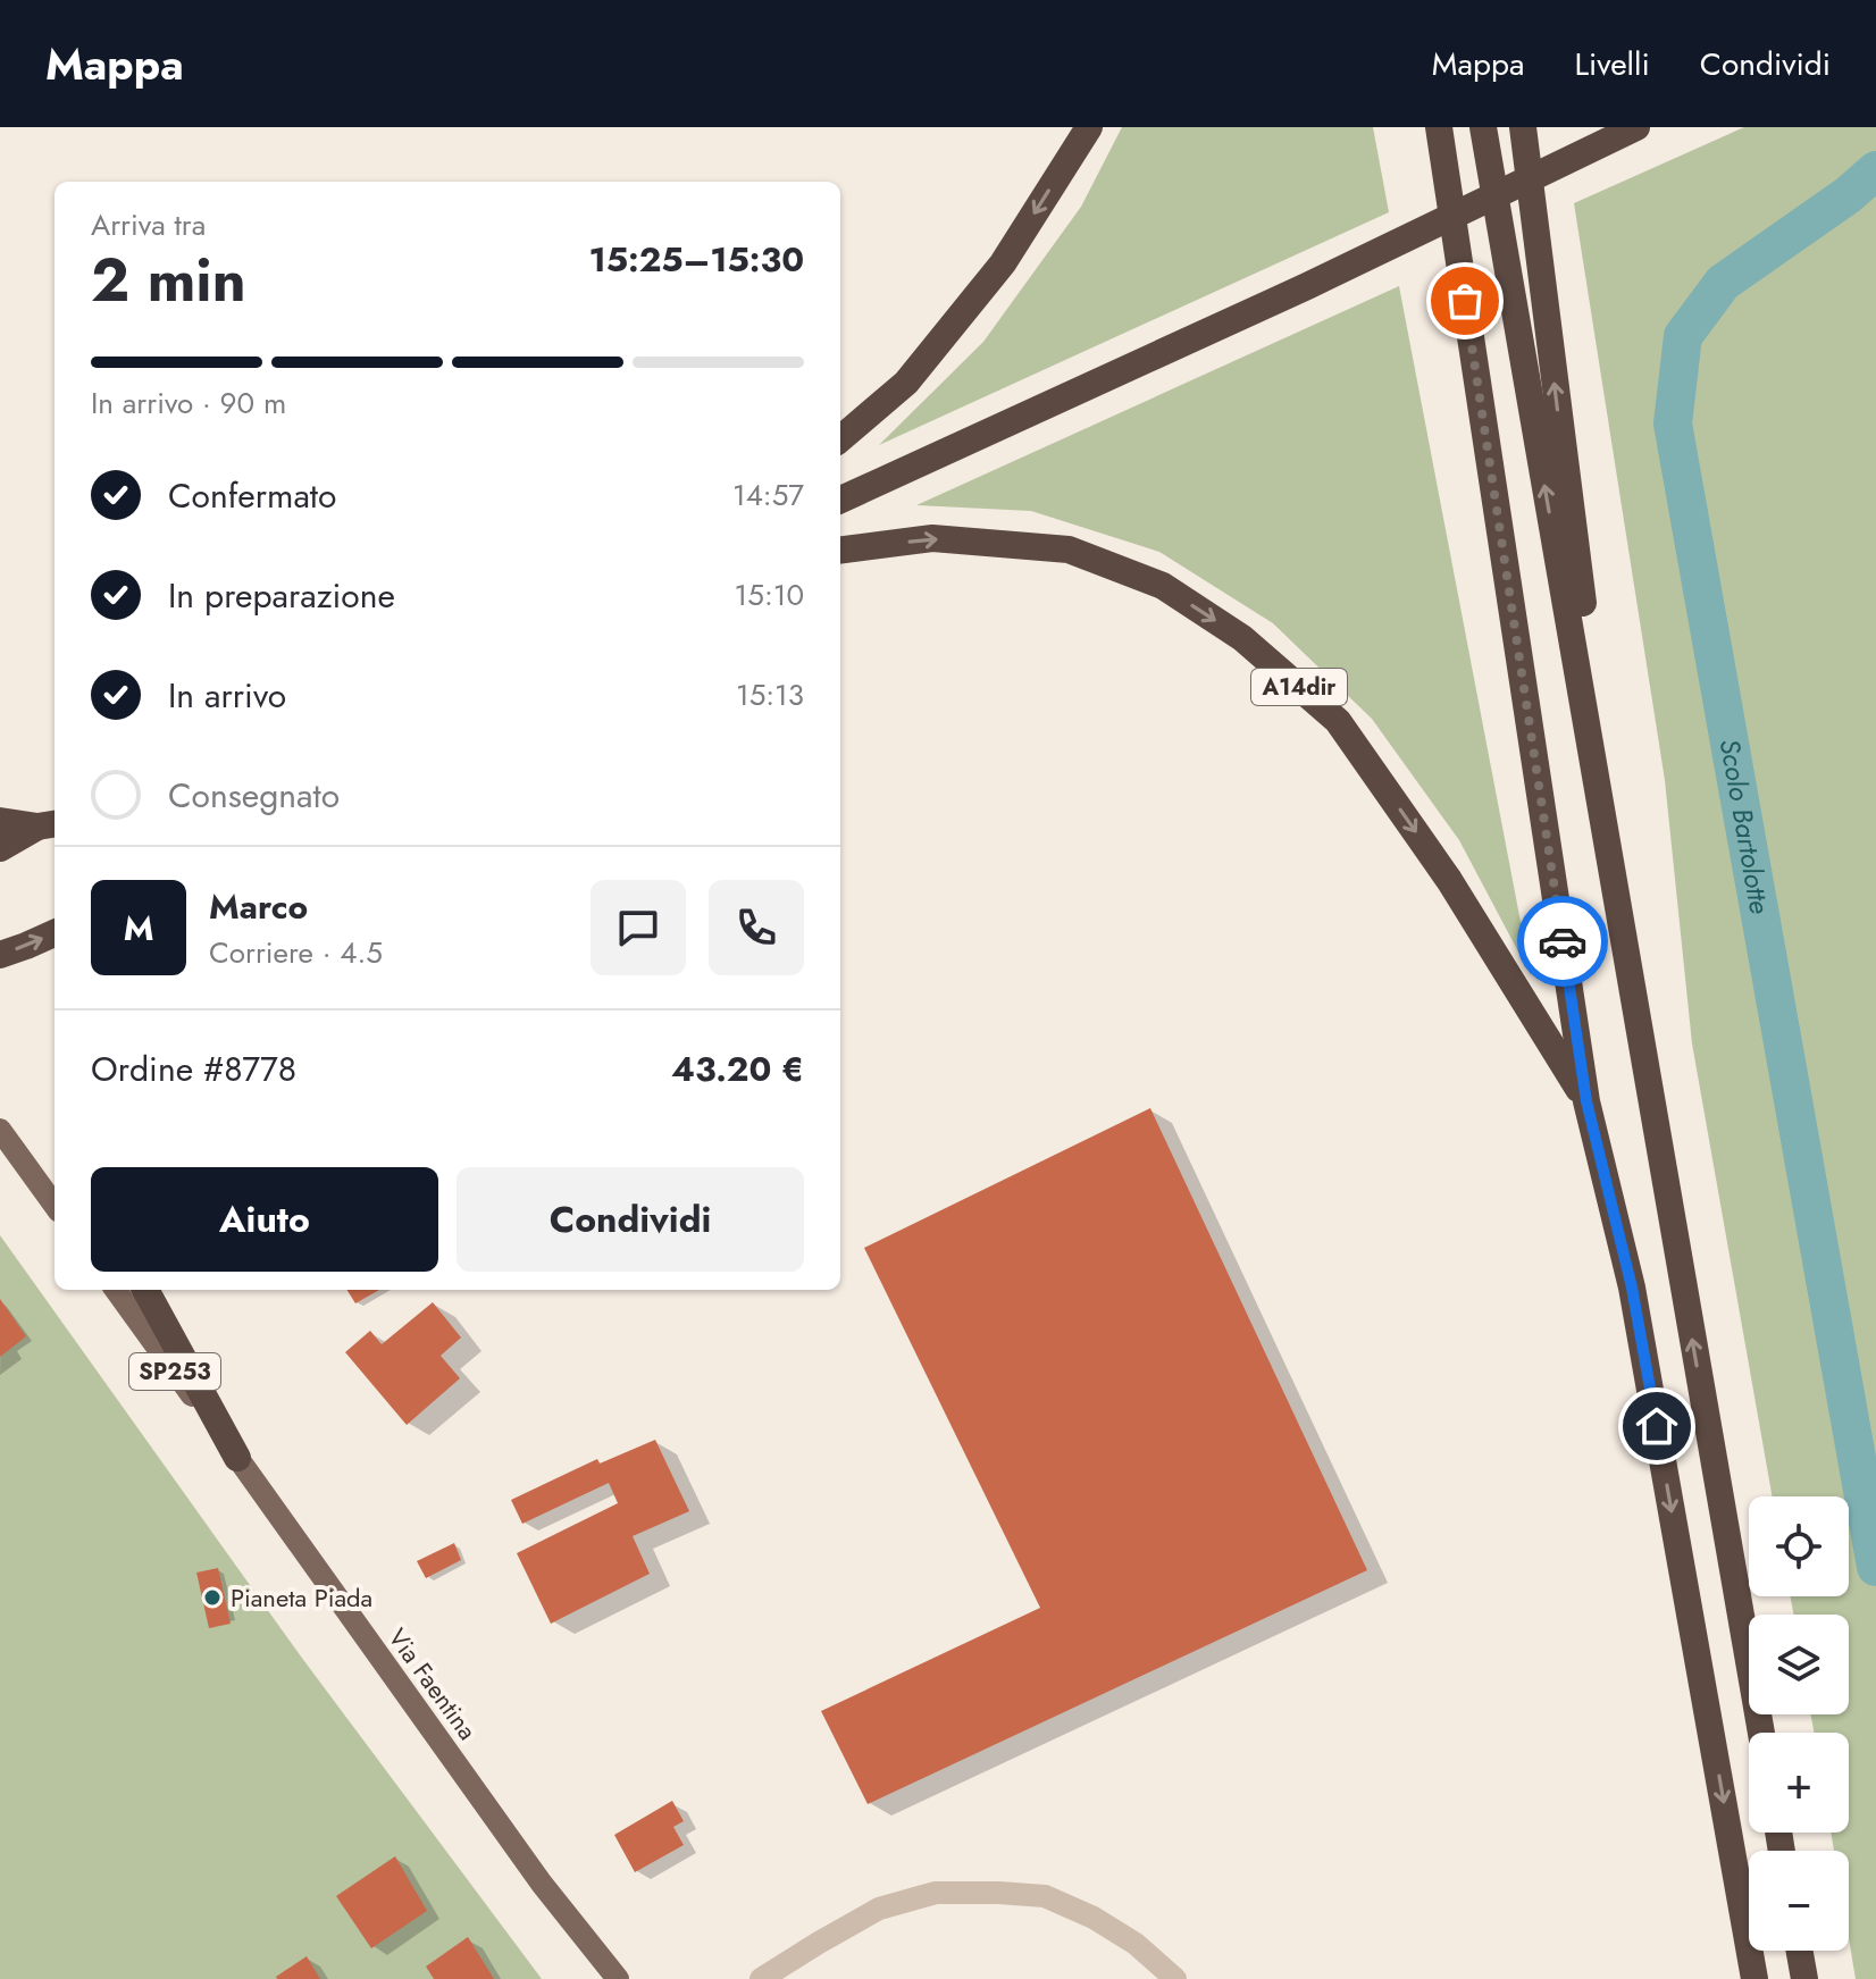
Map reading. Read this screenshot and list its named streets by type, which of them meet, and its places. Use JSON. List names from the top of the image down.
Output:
{
  "streets": {
    "highway": ["A14dir"],
    "main road": ["SP253", "Via Faentina"]
  },
  "water": ["Scolo Bartolotte"],
  "places": ["Pianeta Piada"],
  "page": {
    "header": "Mappa",
    "nav": ["Mappa", "Livelli", "Condividi"],
    "heading": ["2 min", "Arriva tra", "15:25–15:30"],
    "panel": [
      "Marco",
      "Corriere · 4.5",
      "Ordine #8778",
      "43.20 €"
    ],
    "bar": "In arrivo · 90 m",
    "list": [
      ["Confermato", "14:57"],
      ["In preparazione", "15:10"],
      ["In arrivo", "15:13"],
      "Consegnato"
    ],
    "round": "M",
    "buttons": ["Aiuto", "Condividi"],
    "map_buttons": ["+", "−"]
  }
}
